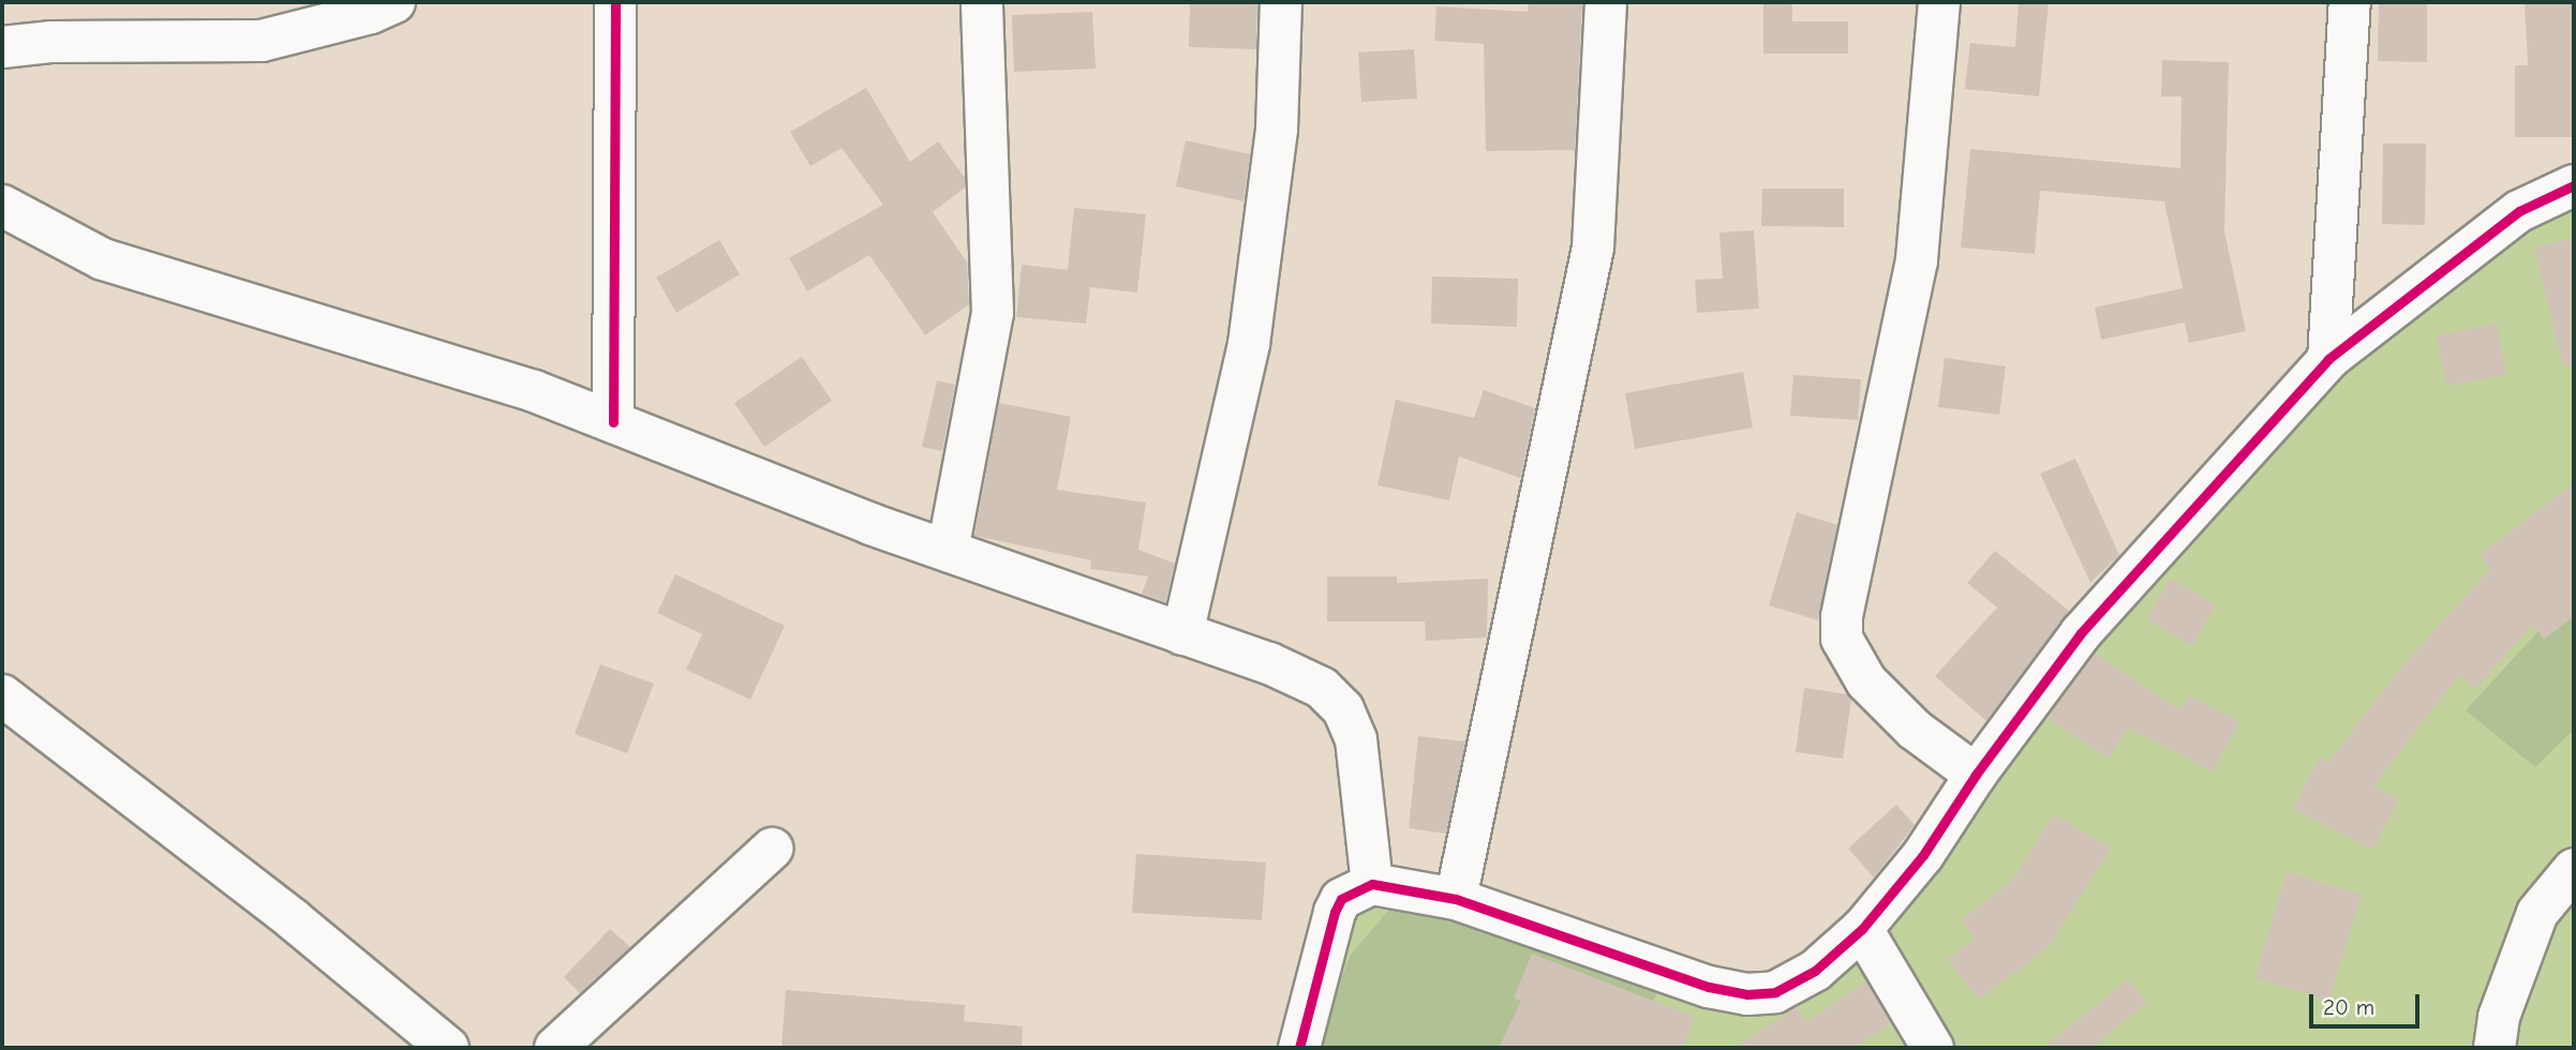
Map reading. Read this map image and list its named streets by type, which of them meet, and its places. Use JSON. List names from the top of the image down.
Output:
{
  "scale_bar": "20 m"
}
